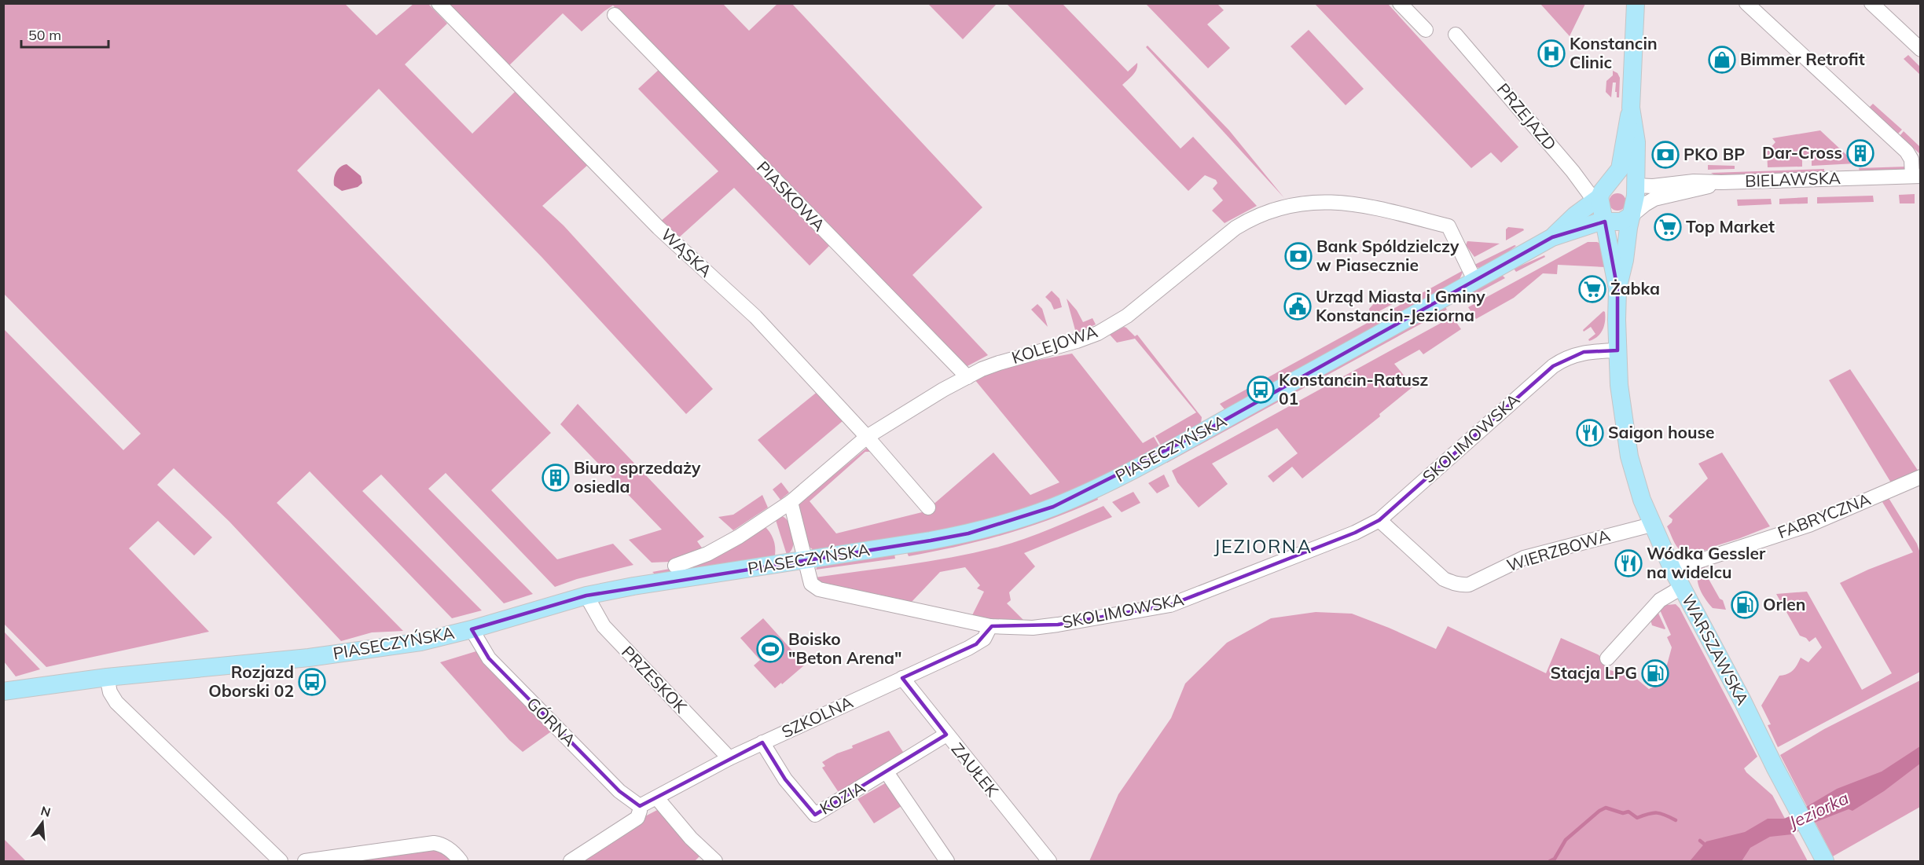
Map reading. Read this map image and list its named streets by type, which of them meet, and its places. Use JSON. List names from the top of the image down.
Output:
{
  "streets": {
    "main road": ["PIASECZYŃSKA", "WARSZAWSKA"],
    "street": [
      "PRZEJAZD",
      "BIELAWSKA",
      "PIASKOWA",
      "WĄSKA",
      "KOLEJOWA",
      "SKOLIMOWSKA",
      "FABRYCZNA",
      "WIERZBOWA",
      "PRZESKOK",
      "SZKOLNA",
      "GÓRNA",
      "ZAUŁEK",
      "KOZIA"
    ]
  },
  "crossings": [
    ["PRZEJAZD", "PIASECZYŃSKA"],
    ["PRZEJAZD", "WARSZAWSKA"],
    ["BIELAWSKA", "PIASECZYŃSKA"],
    ["BIELAWSKA", "WARSZAWSKA"],
    ["PIASKOWA", "KOLEJOWA"],
    ["WĄSKA", "KOLEJOWA"],
    ["KOLEJOWA", "SKOLIMOWSKA"],
    ["KOLEJOWA", "PIASECZYŃSKA"],
    ["SKOLIMOWSKA", "PIASECZYŃSKA"],
    ["SKOLIMOWSKA", "WIERZBOWA"],
    ["SKOLIMOWSKA", "WARSZAWSKA"],
    ["SKOLIMOWSKA", "SZKOLNA"],
    ["PIASECZYŃSKA", "WARSZAWSKA"],
    ["PIASECZYŃSKA", "PRZESKOK"],
    ["PIASECZYŃSKA", "GÓRNA"],
    ["FABRYCZNA", "WARSZAWSKA"],
    ["WIERZBOWA", "WARSZAWSKA"],
    ["PRZESKOK", "SZKOLNA"],
    ["SZKOLNA", "GÓRNA"],
    ["SZKOLNA", "ZAUŁEK"],
    ["SZKOLNA", "KOZIA"],
    ["ZAUŁEK", "KOZIA"]
  ],
  "districts": ["JEZIORNA"],
  "water": ["Jeziorka"],
  "places": {
    "hospital": ["Konstancin Clinic"],
    "shop": ["Bimmer Retrofit"],
    "building": ["Dar-Cross", "Biuro sprzedaży osiedla"],
    "bank": ["PKO BP", "Bank Spóldzielczy w Piasecznie"],
    "supermarket": ["Top Market", "Żabka"],
    "public building": ["Urząd Miasta i Gminy Konstancin-Jeziorna"],
    "bus stop": ["Konstancin-Ratusz 01", "Rozjazd Oborski 02"],
    "restaurant": ["Saigon house", "Wódka Gessler na widelcu"],
    "fuel station": ["Orlen", "Stacja LPG"],
    "sports": ["Boisko \"Beton Arena\""]
  },
  "scale_bar": "50 m",
  "north": "top"
}
